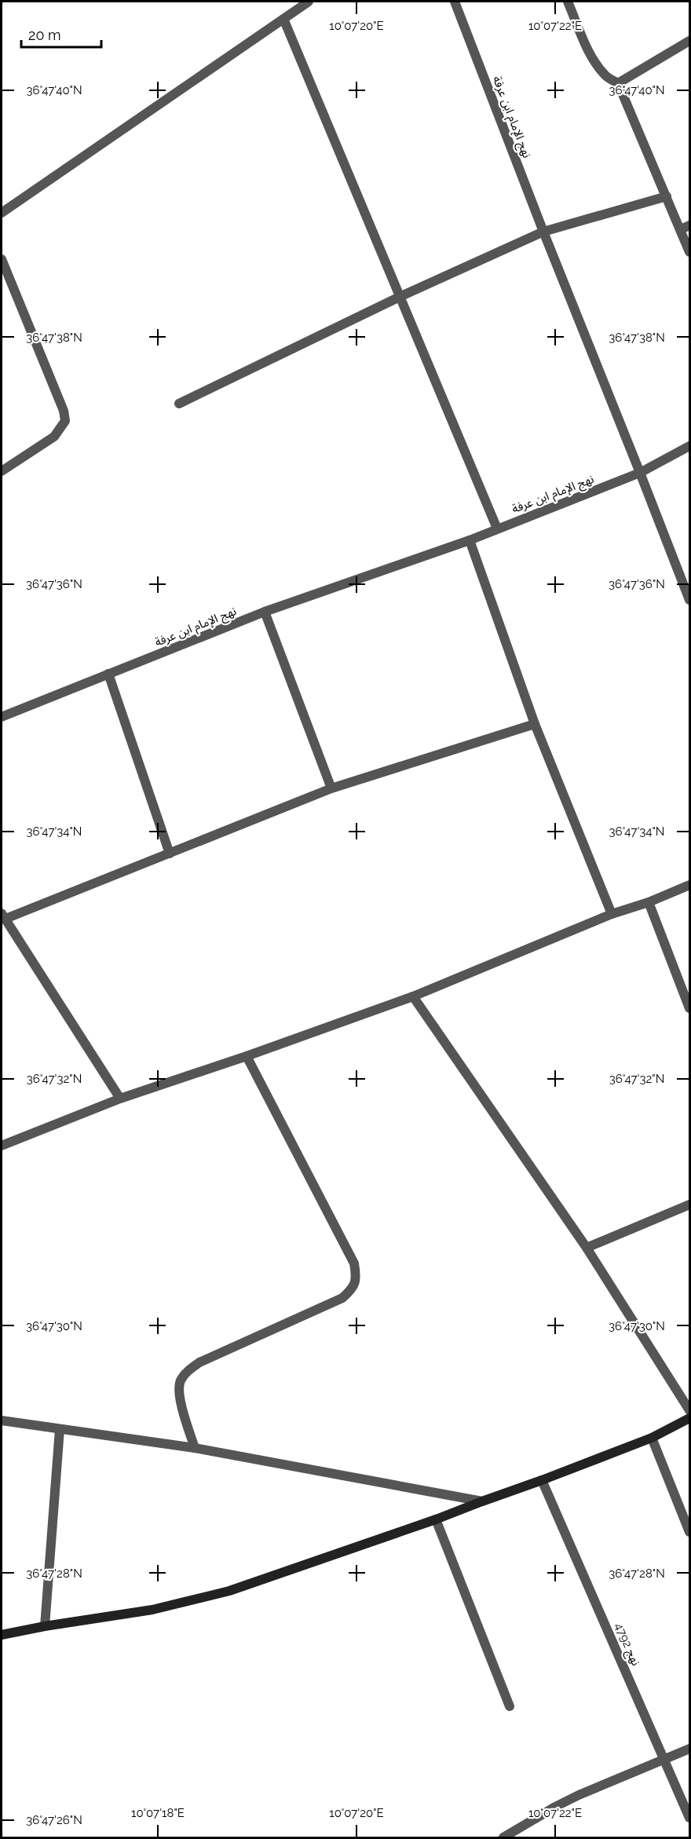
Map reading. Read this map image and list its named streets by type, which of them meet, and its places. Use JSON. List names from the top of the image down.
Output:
{
  "streets": {
    "street": ["نهج الإمام ابن عرفة", "نهج 4792"]
  },
  "scale_bar": "20 m",
  "coordinates": [
    "10°07'20\"E",
    "10°07'22\"E",
    "36°47'40\"N",
    "36°47'38\"N",
    "36°47'36\"N",
    "36°47'34\"N",
    "36°47'32\"N",
    "36°47'30\"N",
    "36°47'28\"N",
    "10°07'18\"E",
    "36°47'26\"N"
  ]
}
